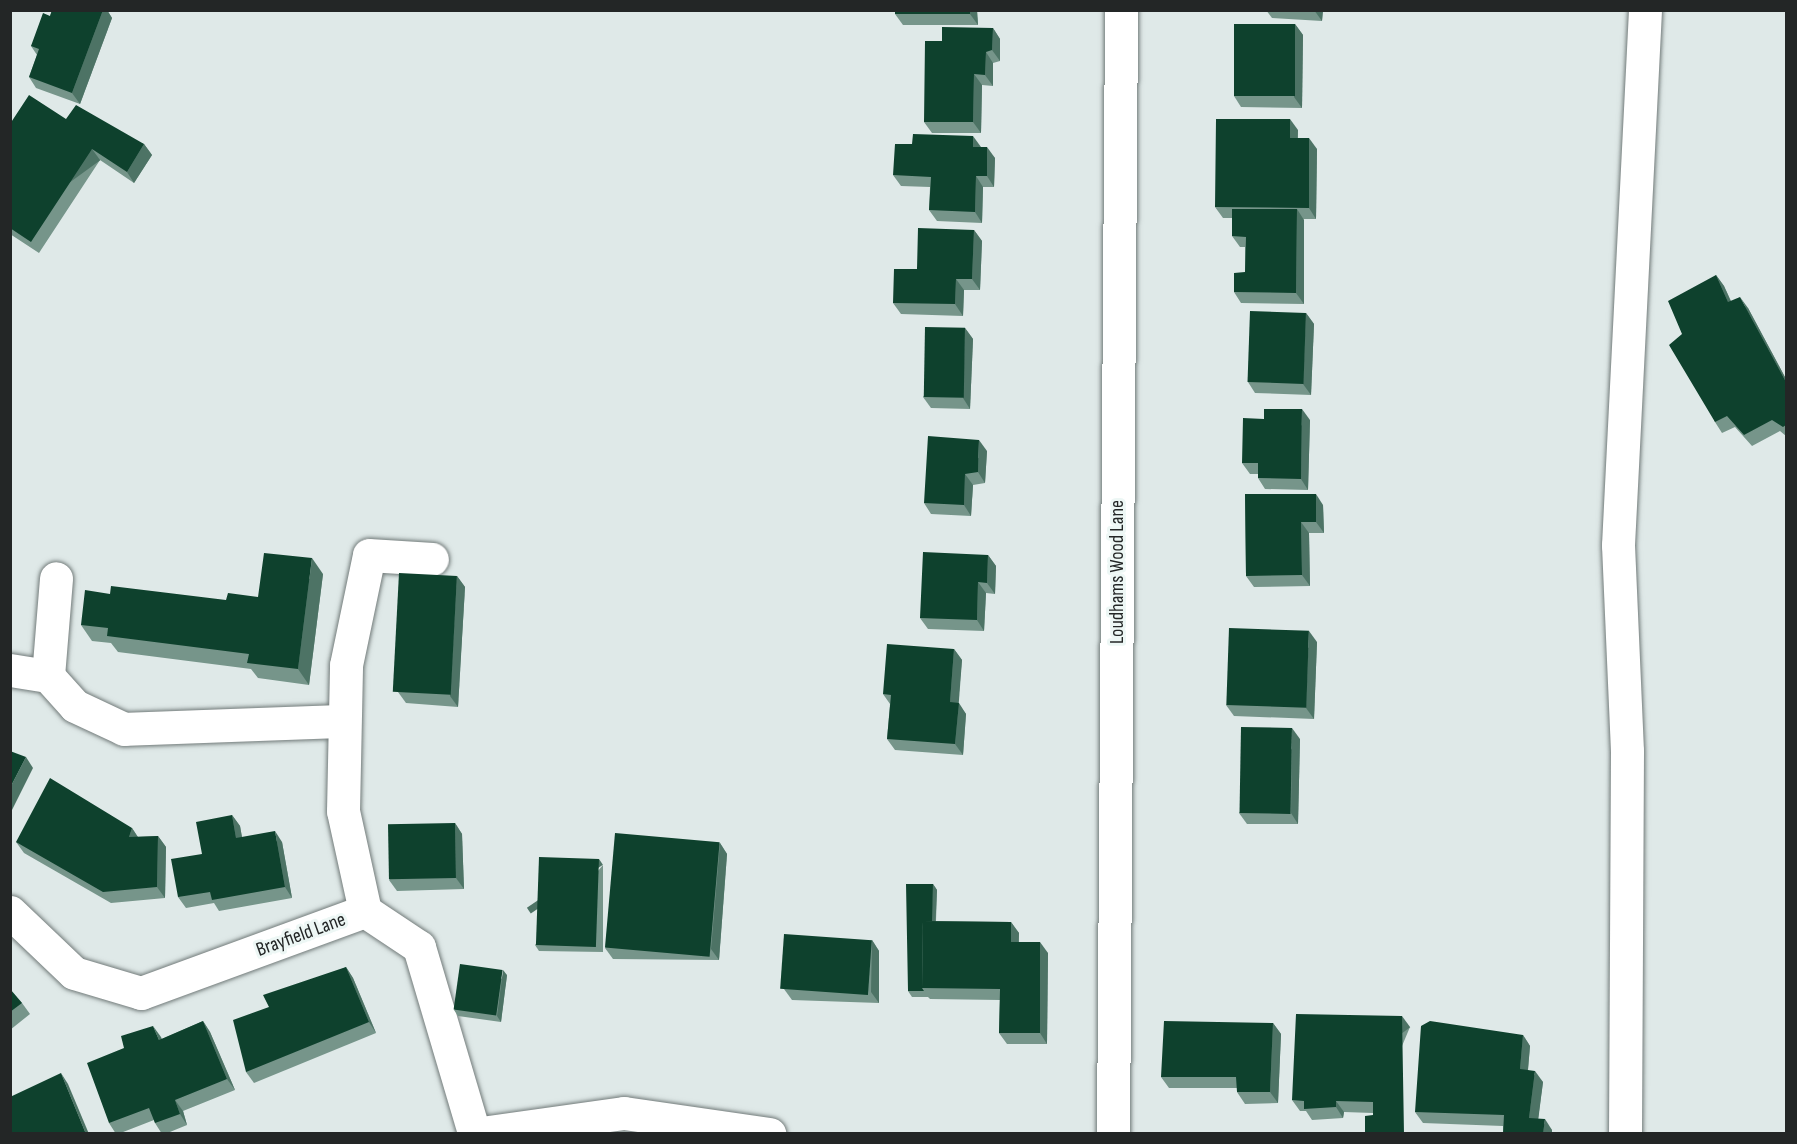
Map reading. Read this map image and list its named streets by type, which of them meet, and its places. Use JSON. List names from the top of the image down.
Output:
{
  "streets": {
    "street": ["Loudhams Wood Lane", "Brayfield Lane"]
  }
}
